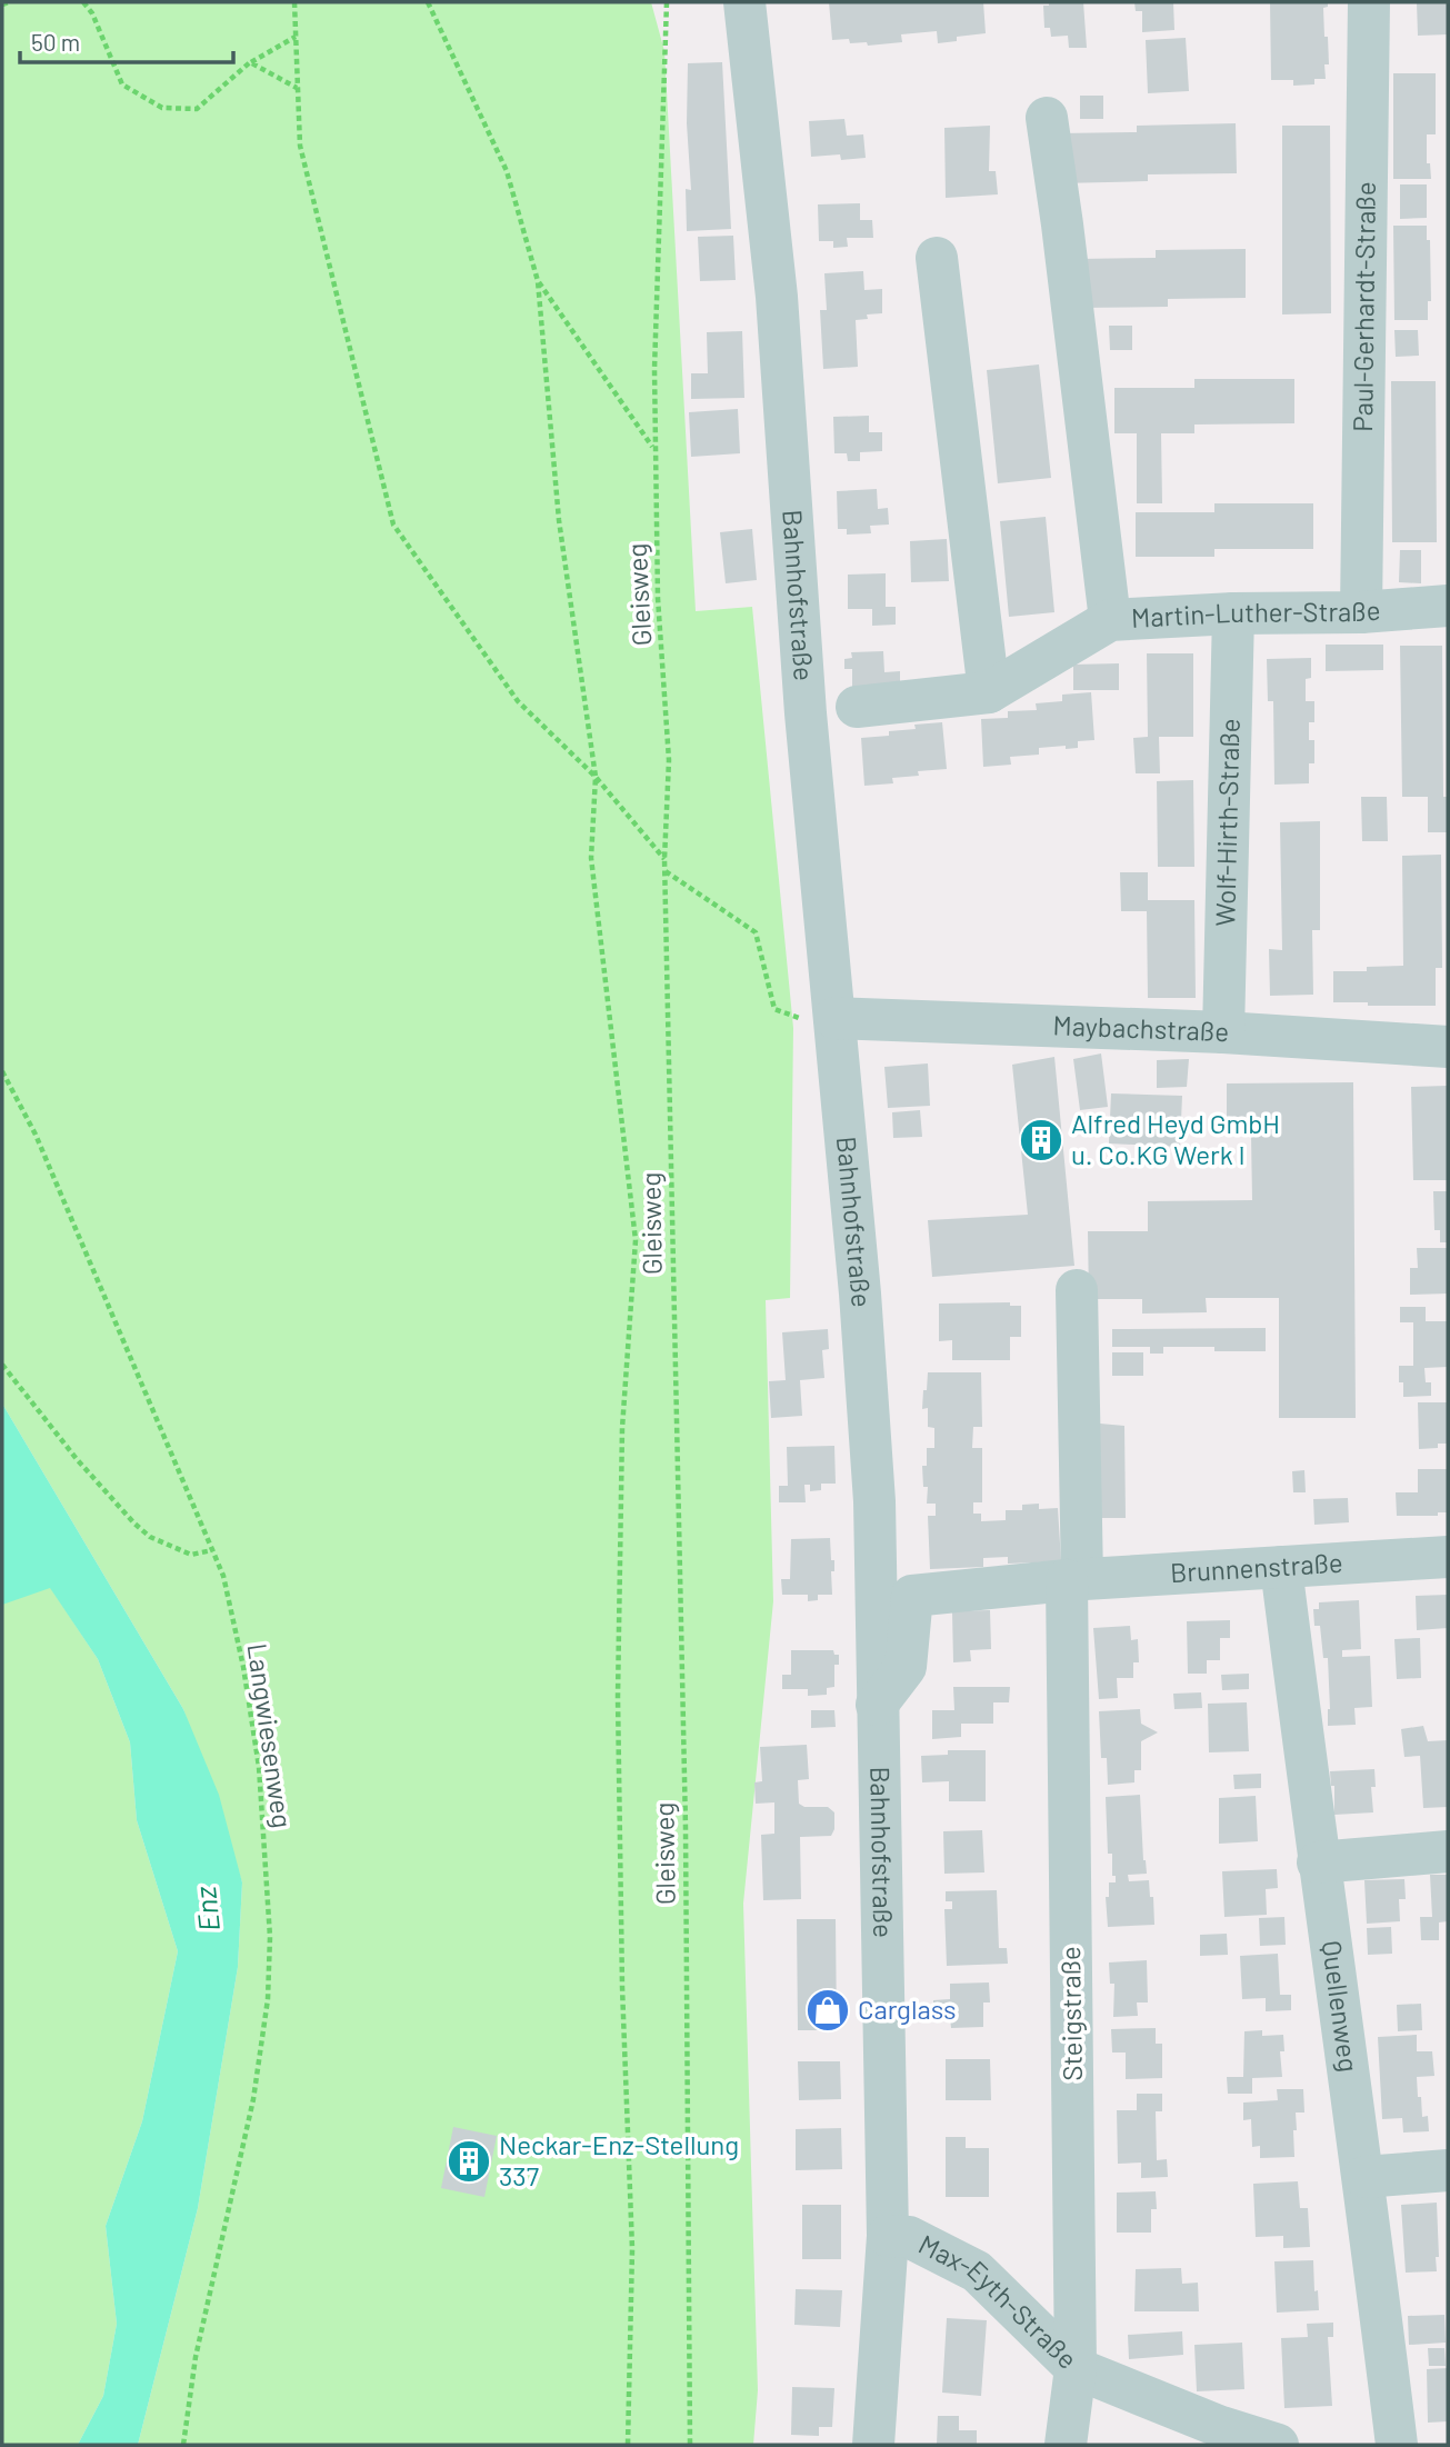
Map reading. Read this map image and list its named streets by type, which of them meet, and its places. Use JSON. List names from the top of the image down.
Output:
{
  "streets": {
    "street": [
      "Paul-Gerhardt-Straße",
      "Bahnhofstraße",
      "Martin-Luther-Straße",
      "Wolf-Hirth-Straße",
      "Maybachstraße",
      "Brunnenstraße",
      "Quellenweg",
      "Steigstraße",
      "Max-Eyth-Straße"
    ],
    "path": ["Gleisweg", "Langwiesenweg"]
  },
  "crossings": [
    ["Paul-Gerhardt-Straße", "Martin-Luther-Straße"],
    ["Bahnhofstraße", "Maybachstraße"],
    ["Bahnhofstraße", "Brunnenstraße"],
    ["Bahnhofstraße", "Max-Eyth-Straße"],
    ["Martin-Luther-Straße", "Wolf-Hirth-Straße"],
    ["Wolf-Hirth-Straße", "Maybachstraße"],
    ["Brunnenstraße", "Quellenweg"],
    ["Brunnenstraße", "Steigstraße"],
    ["Steigstraße", "Max-Eyth-Straße"]
  ],
  "water": ["Enz"],
  "places": {
    "building": ["Alfred Heyd GmbH u. Co.KG Werk I", "Neckar-Enz-Stellung 337"],
    "shop": ["Carglass"]
  },
  "scale_bar": "50 m"
}
